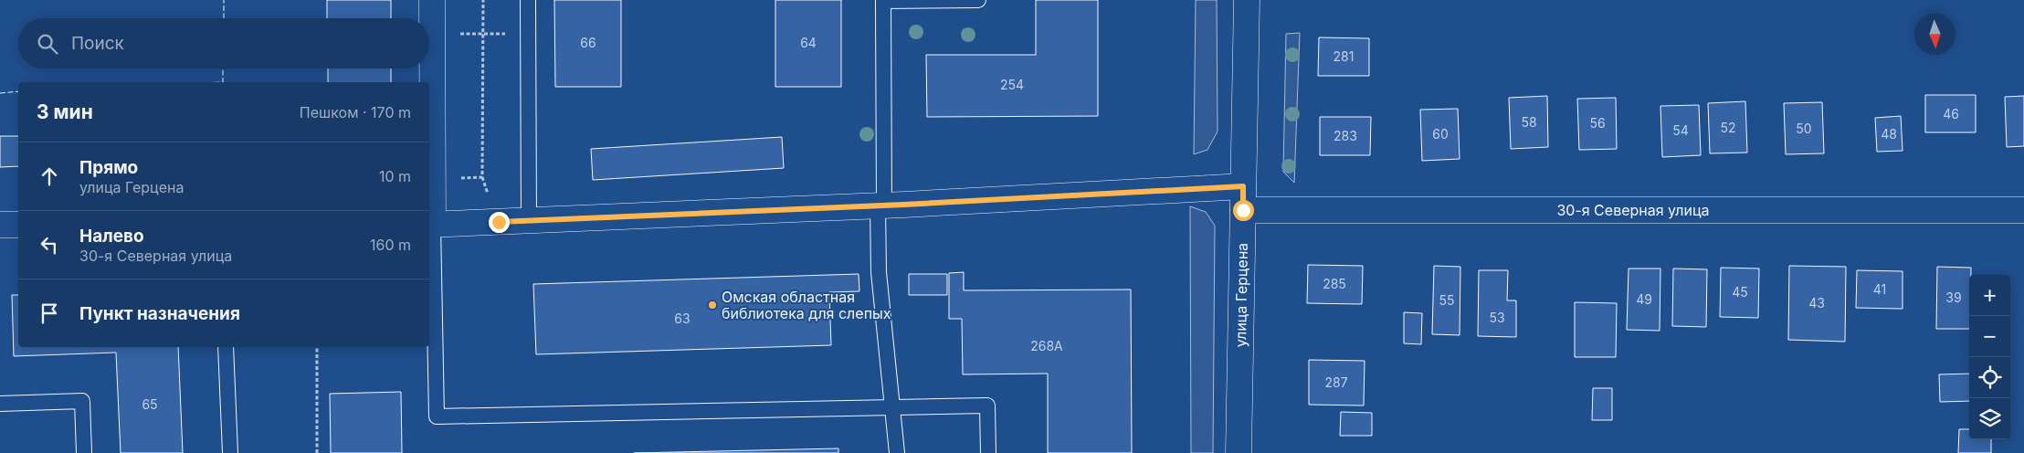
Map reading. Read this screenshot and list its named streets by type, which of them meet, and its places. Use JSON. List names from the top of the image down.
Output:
{
  "streets": {
    "street": ["30-я Северная улица", "улица Герцена"]
  },
  "crossings": [
    ["30-я Северная улица", "улица Герцена"]
  ],
  "places": ["Омская областная библиотека для слепых"],
  "house_numbers": [
    "66",
    "64",
    "281",
    "254",
    "46",
    "58",
    "56",
    "52",
    "50",
    "54",
    "60",
    "48",
    "283",
    "285",
    "41",
    "45",
    "39",
    "49",
    "55",
    "43",
    "53",
    "63",
    "268А",
    "287",
    "65"
  ],
  "north": "bottom",
  "page": {
    "search": "Поиск",
    "heading": ["3 мин", "Пешком · 170 m"],
    "list": [
      ["Прямо", "улица Герцена", "10 m"],
      ["Налево", "30-я Северная улица", "160 m"],
      "Пункт назначения"
    ],
    "map_buttons": ["+", "−"]
  }
}
